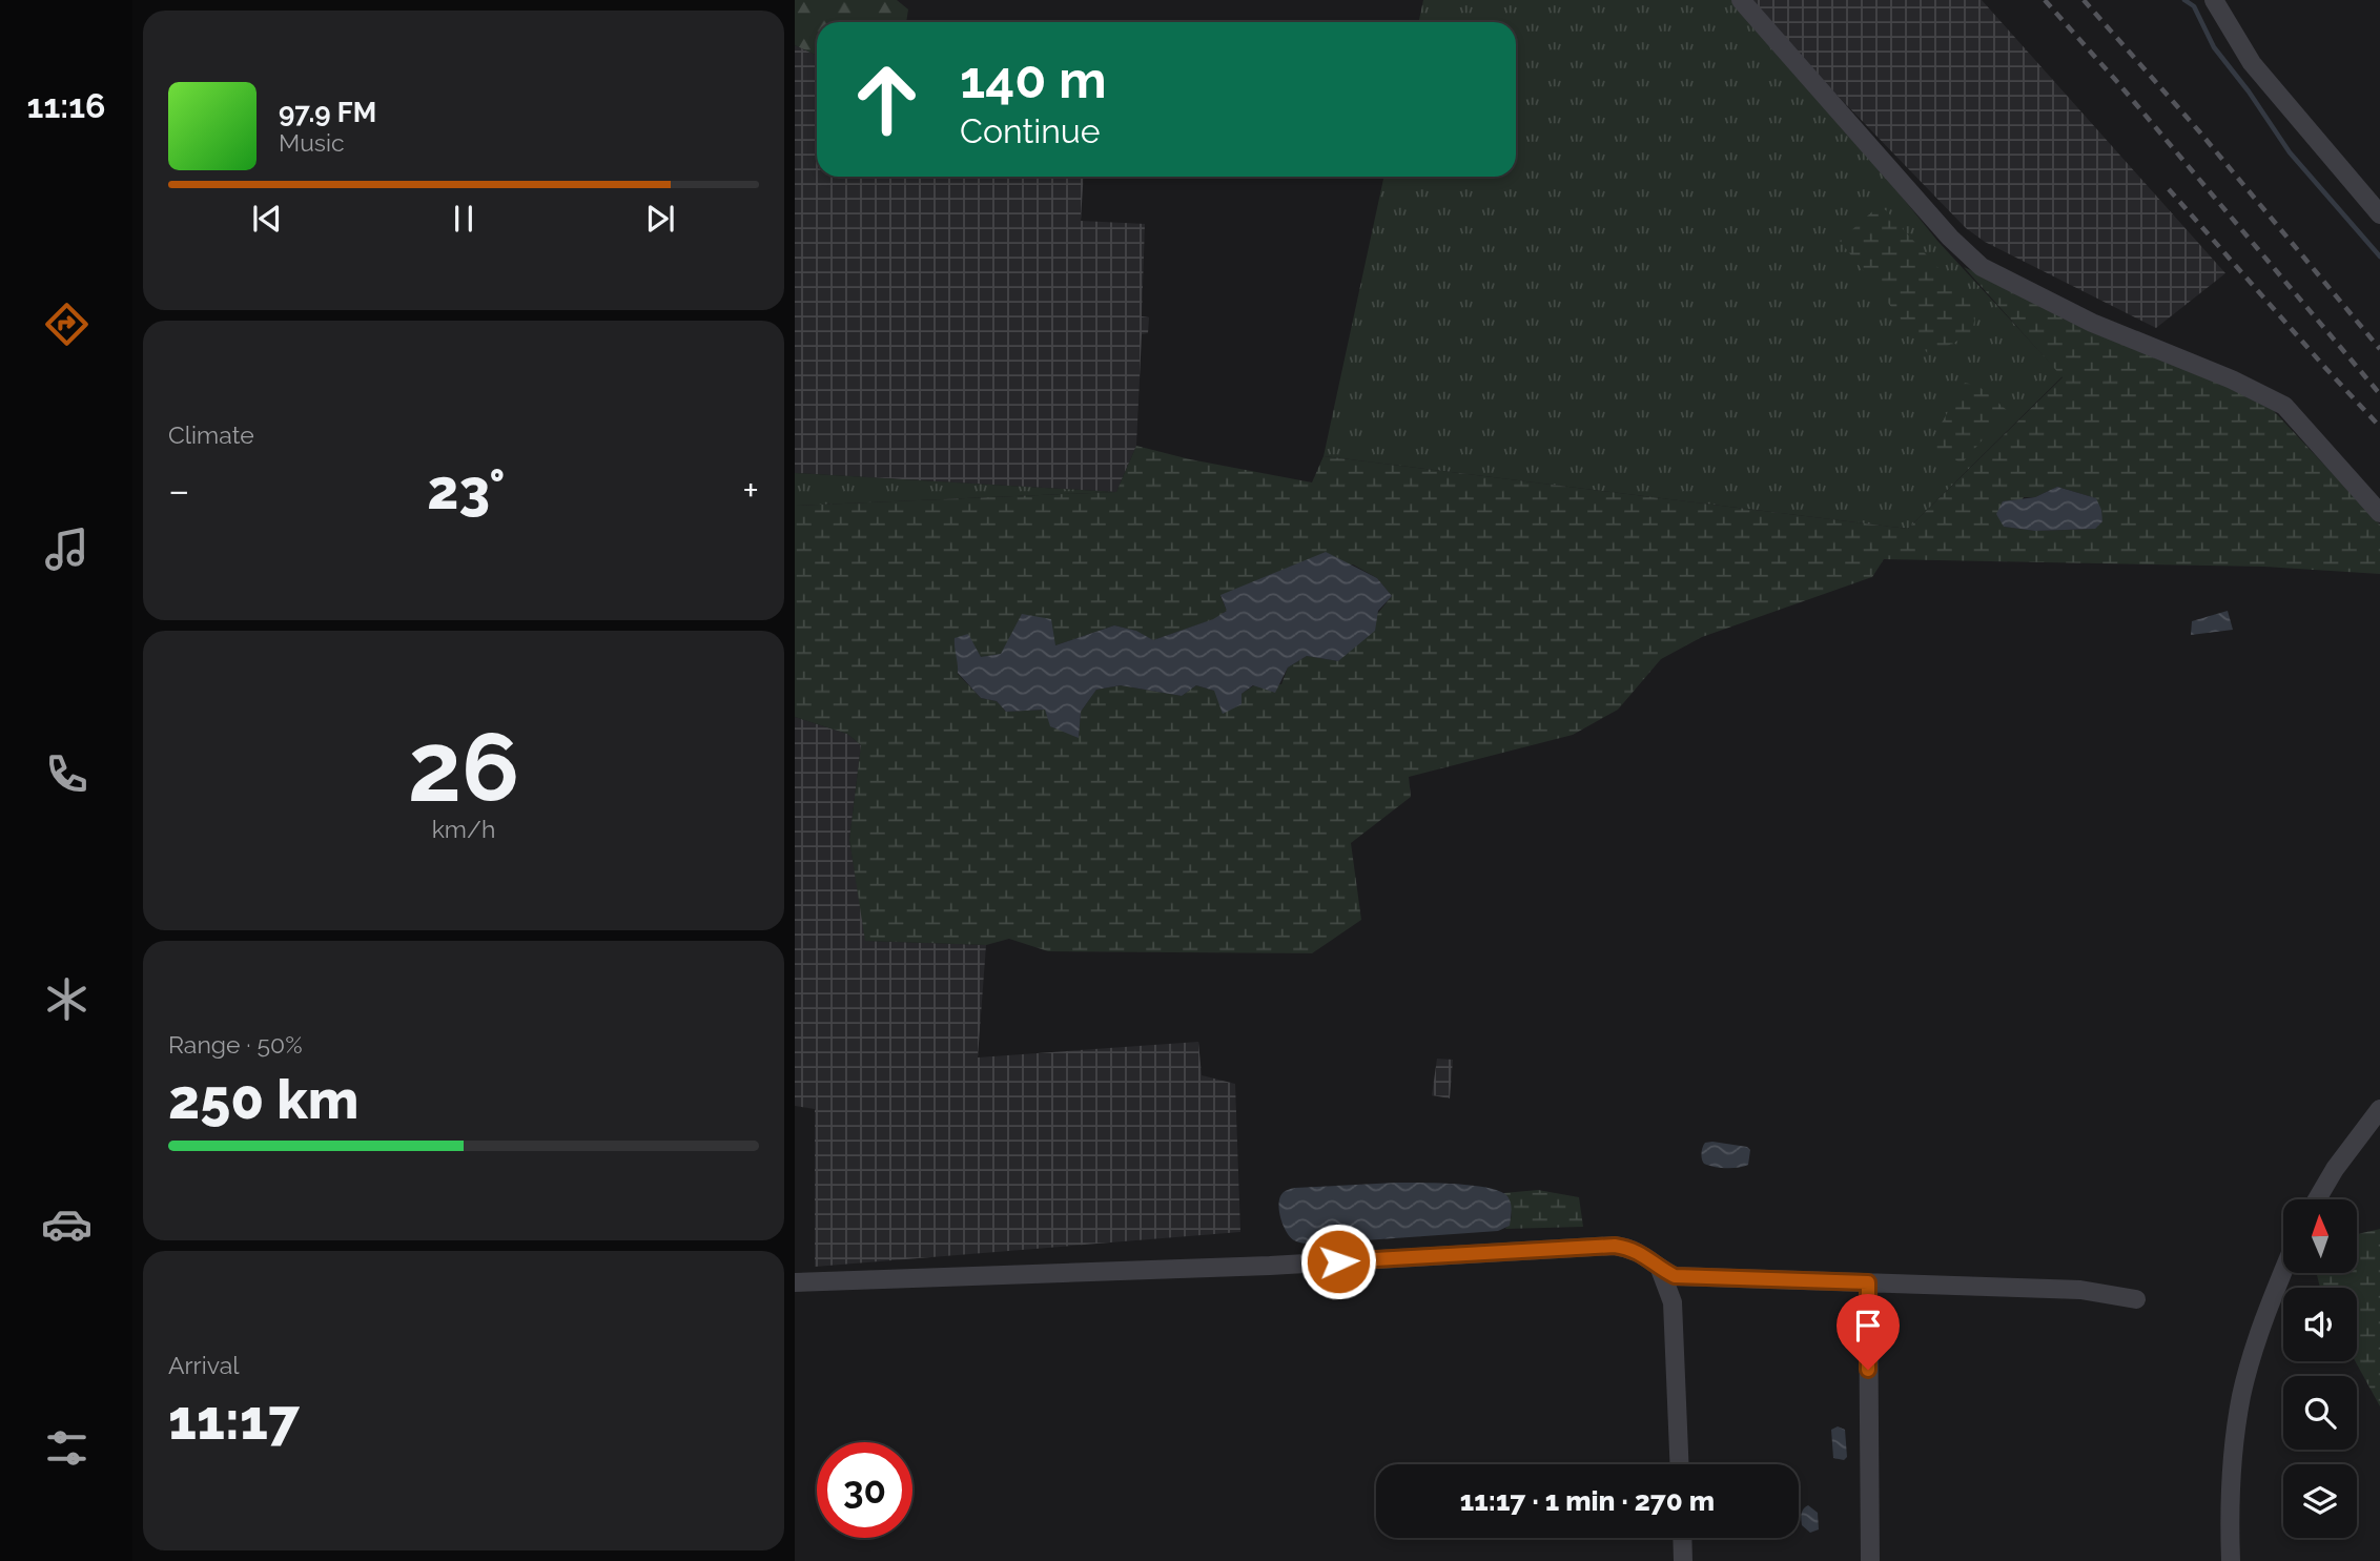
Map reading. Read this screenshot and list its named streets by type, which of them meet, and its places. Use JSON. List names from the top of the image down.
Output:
{
  "north": "top",
  "page": {
    "tabs": "11:16",
    "turn": ["140 m", "Continue"],
    "song": ["97.9 FM", "Music"],
    "tile": [
      "Climate",
      ["26", "km/h"],
      ["Range · 50%", "250 km"],
      ["Arrival", "11:17"]
    ],
    "heat": ["−", "23°", "+"],
    "limit": "30",
    "trip": "11:17 · 1 min · 270 m"
  }
}
